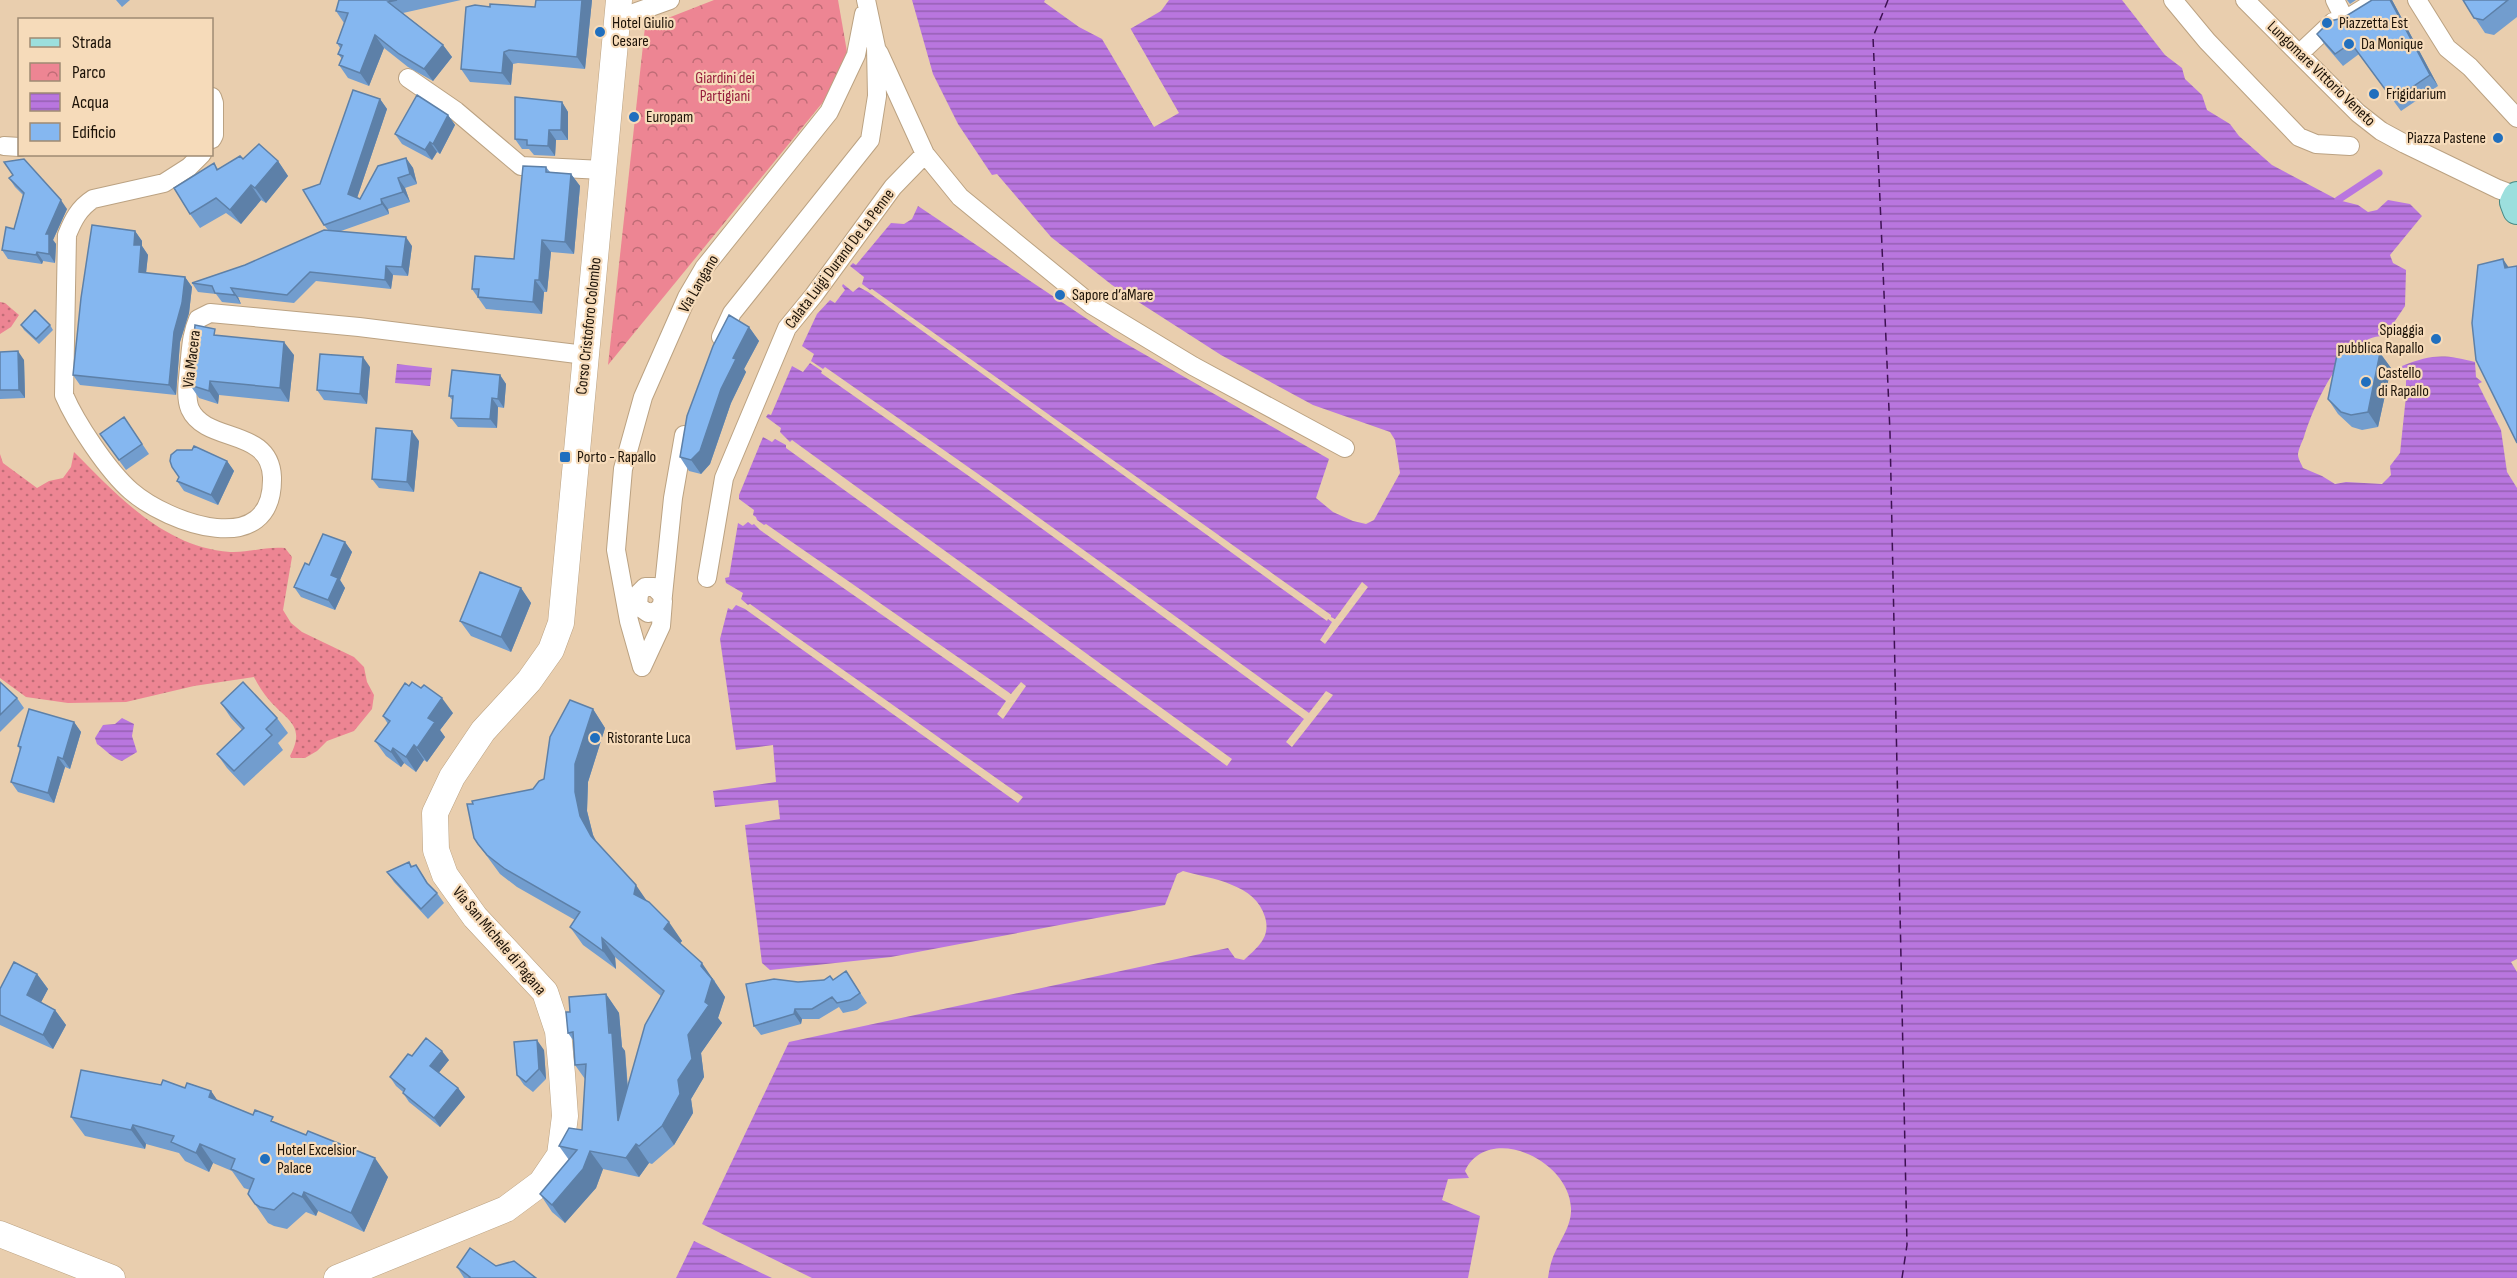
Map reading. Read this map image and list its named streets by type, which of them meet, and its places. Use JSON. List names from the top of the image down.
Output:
{
  "streets": {
    "main road": ["Corso Cristoforo Colombo", "Via San Michele di Pagana"],
    "street": [
      "Lungomare Vittorio Veneto",
      "Calata Luigi Durand De La Penne",
      "Via Langano",
      "Via Macera"
    ]
  },
  "crossings": [
    ["Corso Cristoforo Colombo", "Via Macera"],
    ["Corso Cristoforo Colombo", "Via San Michele di Pagana"]
  ],
  "parks": ["Giardini dei Partigiani"],
  "places": {
    "other": [
      "Piazzetta Est",
      "Hotel Giulio Cesare",
      "Da Monique",
      "Frigidarium",
      "Europam",
      "Piazza Pastene",
      "Sapore d’aMare",
      "Spiaggia pubblica Rapallo",
      "Castello di Rapallo",
      "Ristorante Luca",
      "Hotel Excelsior Palace"
    ],
    "transit": ["Porto - Rapallo"]
  },
  "legend": [
    "Strada",
    "Parco",
    "Acqua",
    "Edificio"
  ]
}
